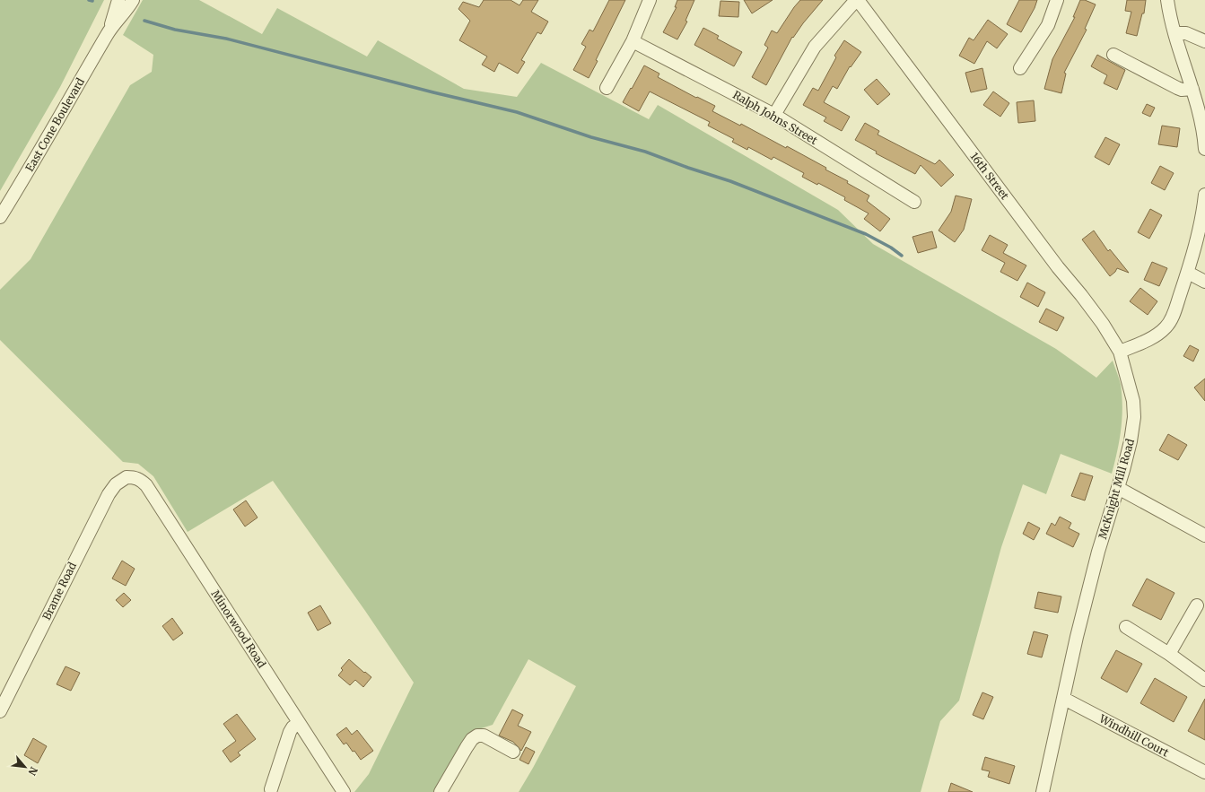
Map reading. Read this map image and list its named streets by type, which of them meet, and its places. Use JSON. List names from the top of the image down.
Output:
{
  "streets": {
    "street": [
      "Ralph Johns Street",
      "East Cone Boulevard",
      "16th Street",
      "McKnight Mill Road",
      "Brame Road",
      "Minorwood Road",
      "Windhill Court"
    ]
  },
  "crossings": [
    ["16th Street", "McKnight Mill Road"],
    ["McKnight Mill Road", "Windhill Court"],
    ["Brame Road", "Minorwood Road"]
  ],
  "north": "bottom right"
}
